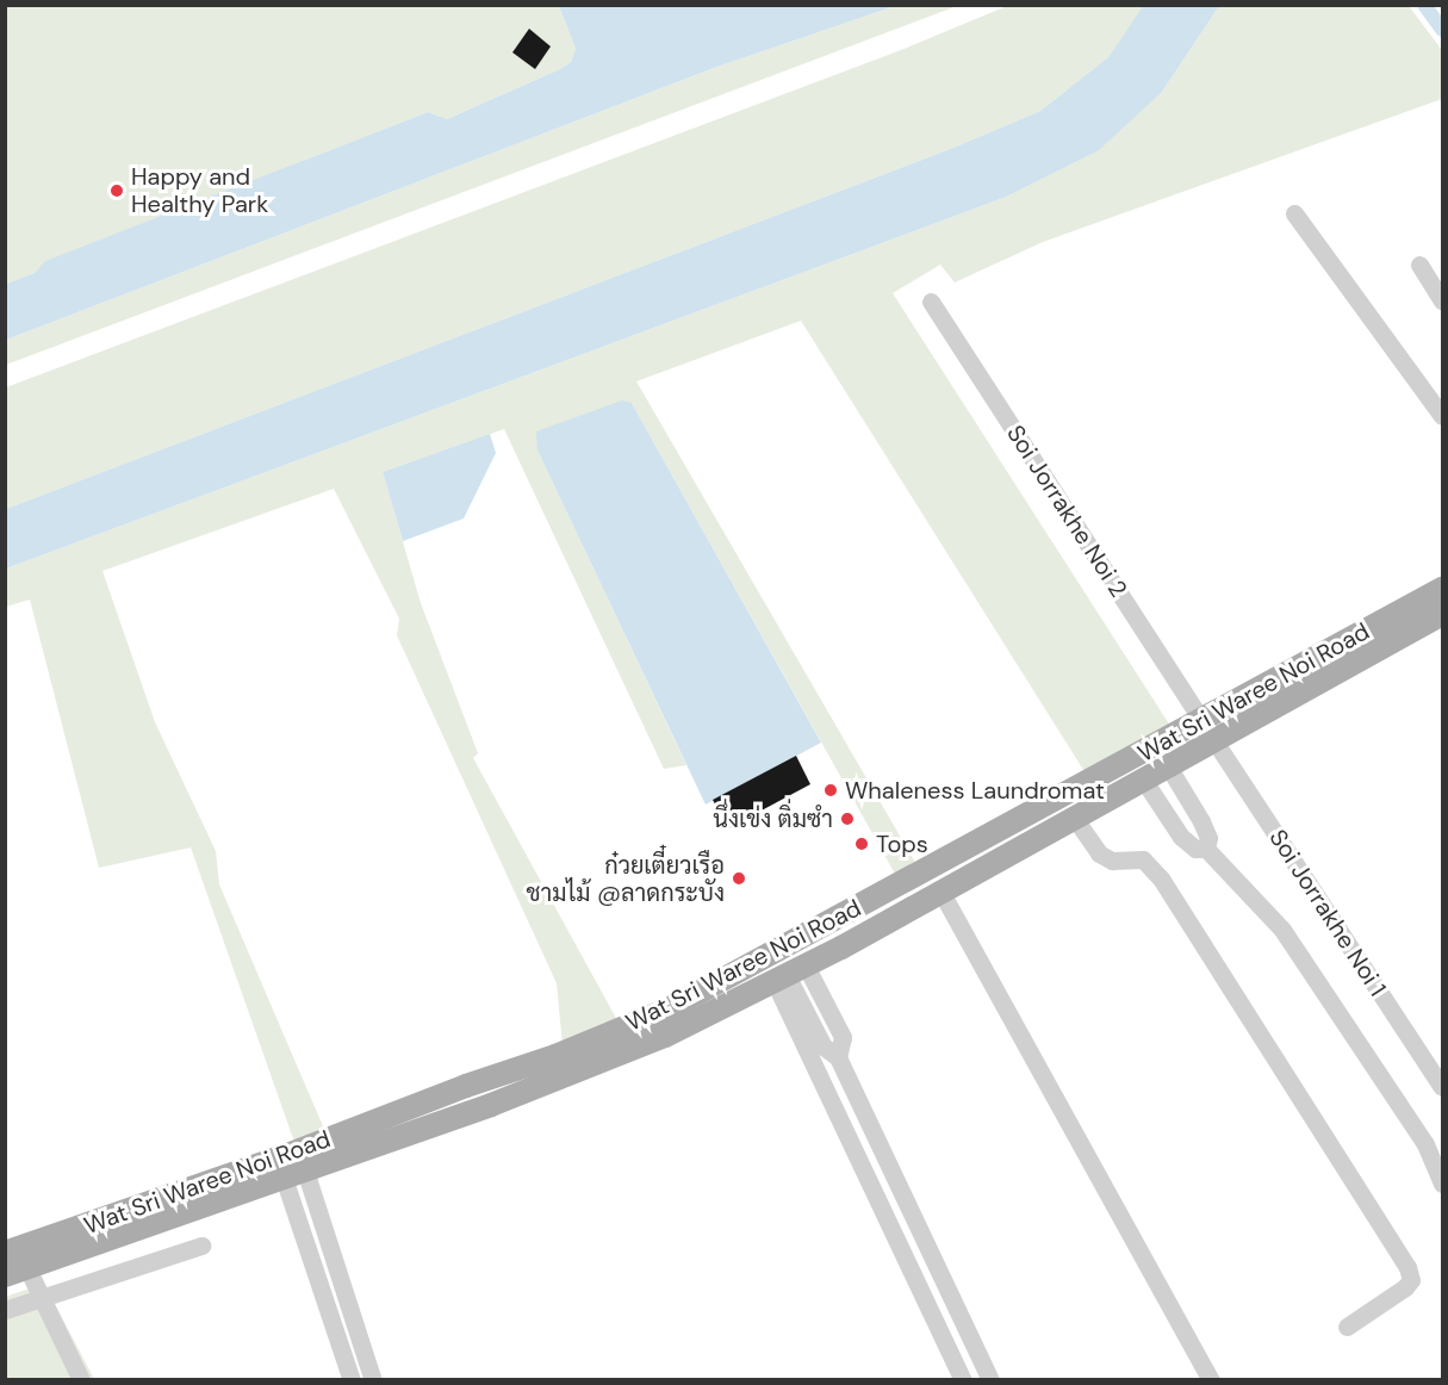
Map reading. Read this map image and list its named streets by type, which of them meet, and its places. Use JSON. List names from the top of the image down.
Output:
{
  "streets": {
    "main road": ["Wat Sri Waree Noi Road"],
    "street": ["Soi Jorrakhe Noi 2", "Soi Jorrakhe Noi 1"]
  },
  "crossings": [
    ["Soi Jorrakhe Noi 2", "Wat Sri Waree Noi Road"],
    ["Soi Jorrakhe Noi 2", "Soi Jorrakhe Noi 1"],
    ["Wat Sri Waree Noi Road", "Soi Jorrakhe Noi 1"]
  ],
  "places": [
    "Happy and Healthy Park",
    "Whaleness Laundromat",
    "นึ่งเข่ง ติ่มซำ",
    "Tops",
    "ก๋วยเตี๋ยวเรือ ชามไม้ @ลาดกระบัง"
  ]
}
